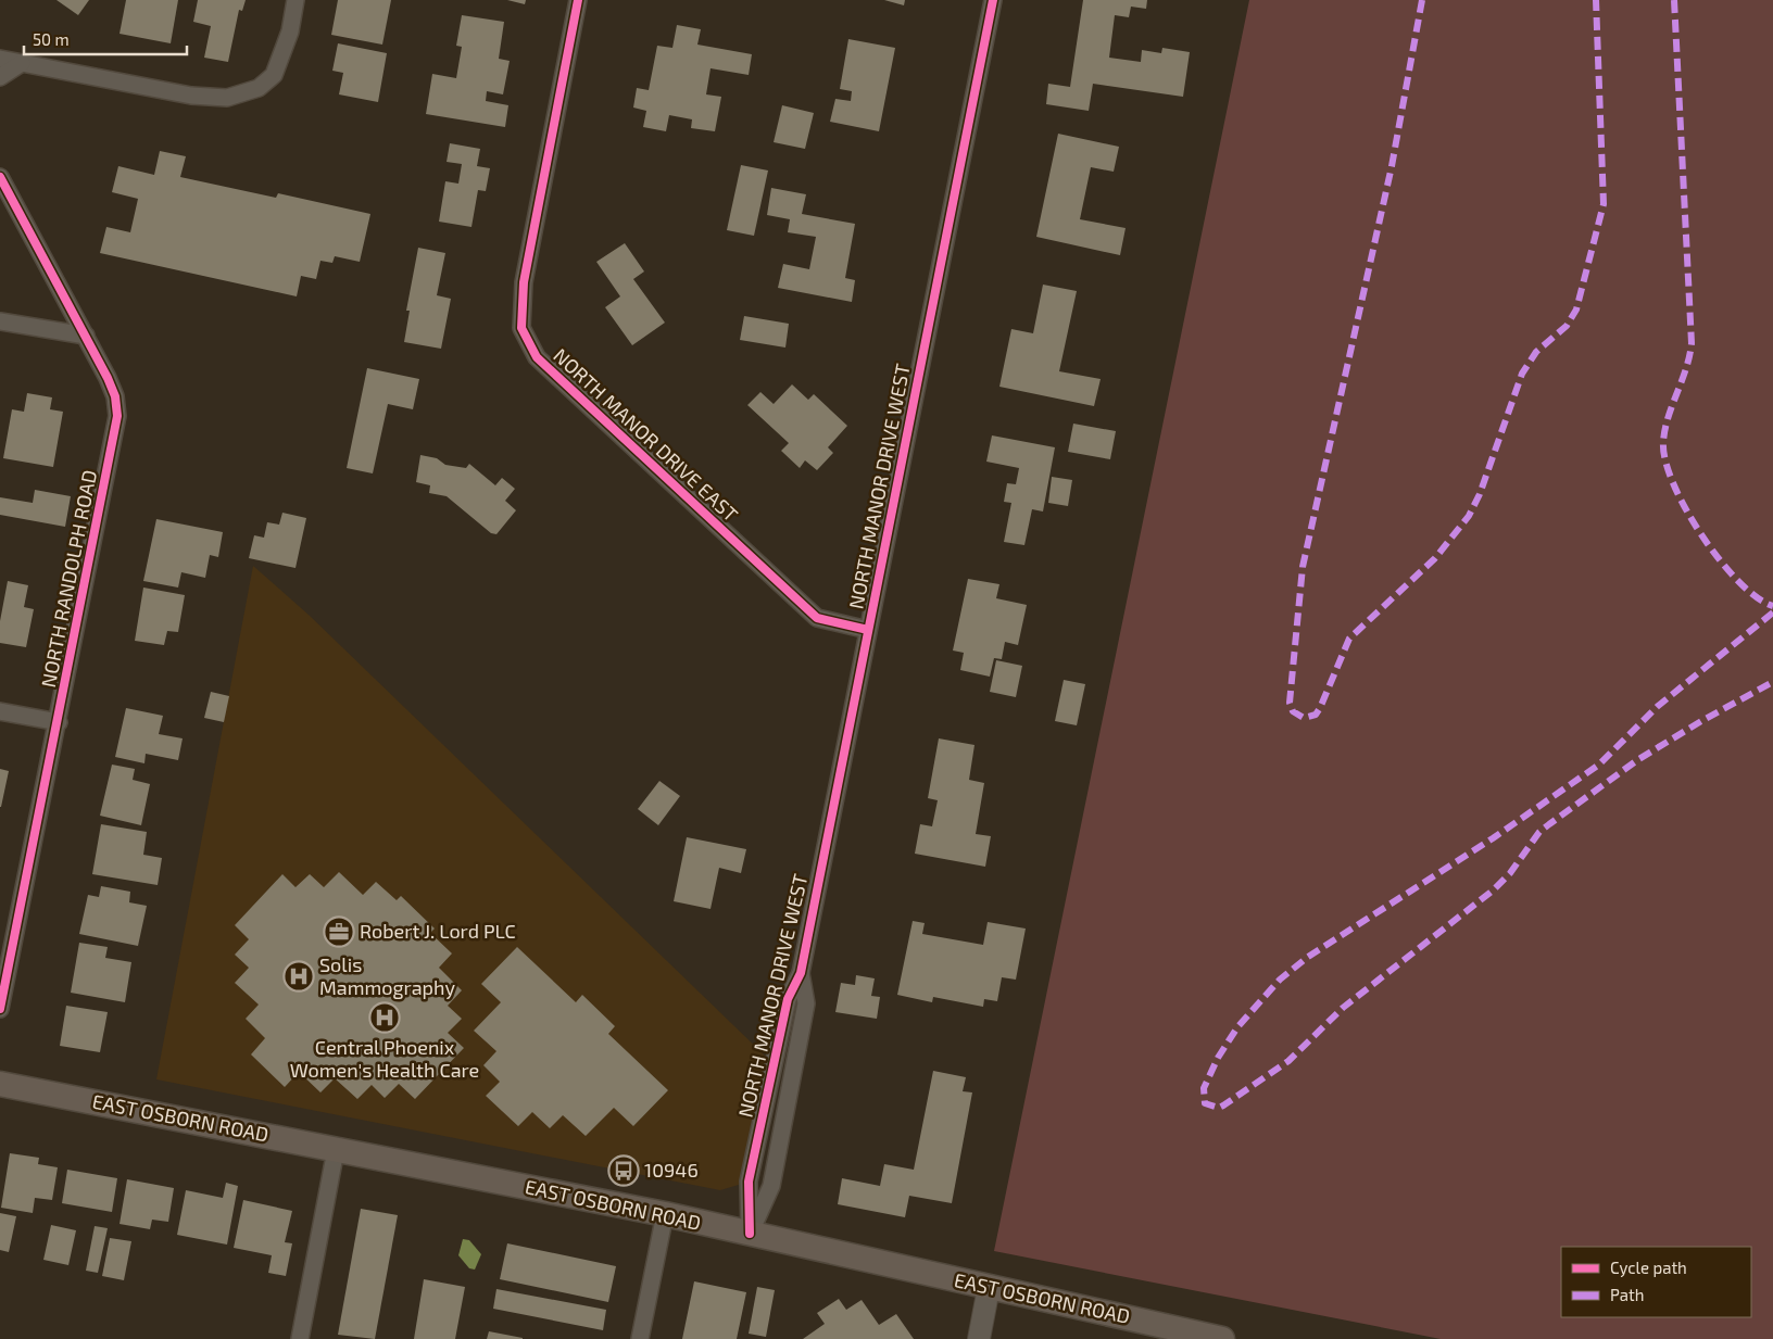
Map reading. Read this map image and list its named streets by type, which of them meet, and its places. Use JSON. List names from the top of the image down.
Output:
{
  "streets": {
    "main road": ["EAST OSBORN ROAD"],
    "street": ["NORTH MANOR DRIVE EAST", "NORTH MANOR DRIVE WEST", "NORTH RANDOLPH ROAD"]
  },
  "crossings": [
    ["NORTH MANOR DRIVE EAST", "NORTH MANOR DRIVE WEST"],
    ["NORTH MANOR DRIVE WEST", "EAST OSBORN ROAD"]
  ],
  "places": {
    "office": ["Robert J. Lord PLC"],
    "hospital": ["Solis Mammography", "Central Phoenix Women's Health Care"],
    "bus stop": ["10946"]
  },
  "legend": ["Cycle path", "Path"],
  "scale_bar": "50 m"
}
